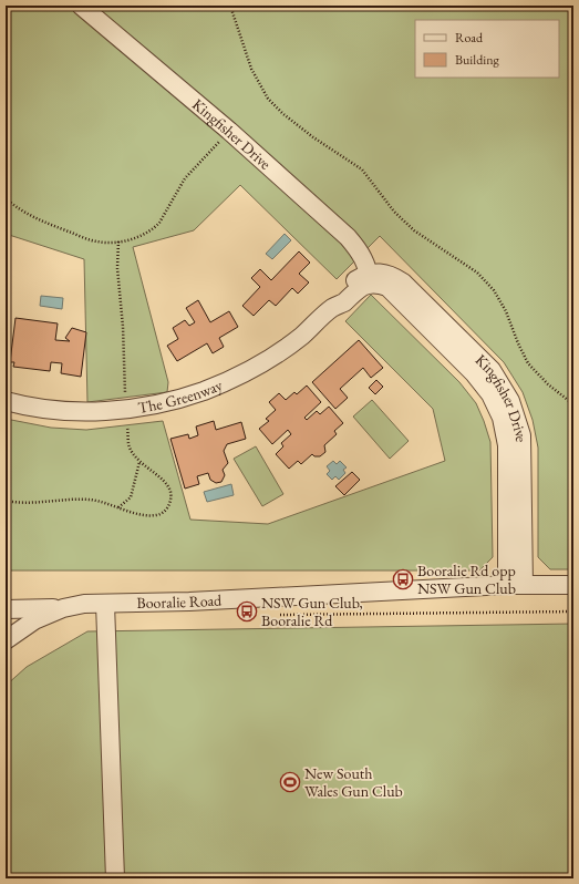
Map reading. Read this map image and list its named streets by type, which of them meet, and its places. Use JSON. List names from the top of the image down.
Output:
{
  "streets": {
    "street": ["Kingfisher Drive", "The Greenway", "Booralie Road"]
  },
  "crossings": [
    ["Kingfisher Drive", "The Greenway"],
    ["Kingfisher Drive", "Booralie Road"]
  ],
  "places": {
    "bus stop": ["Booralie Rd opp NSW Gun Club", "NSW Gun Club, Booralie Rd"],
    "sports": ["New South Wales Gun Club"]
  },
  "legend": ["Road", "Building"]
}
